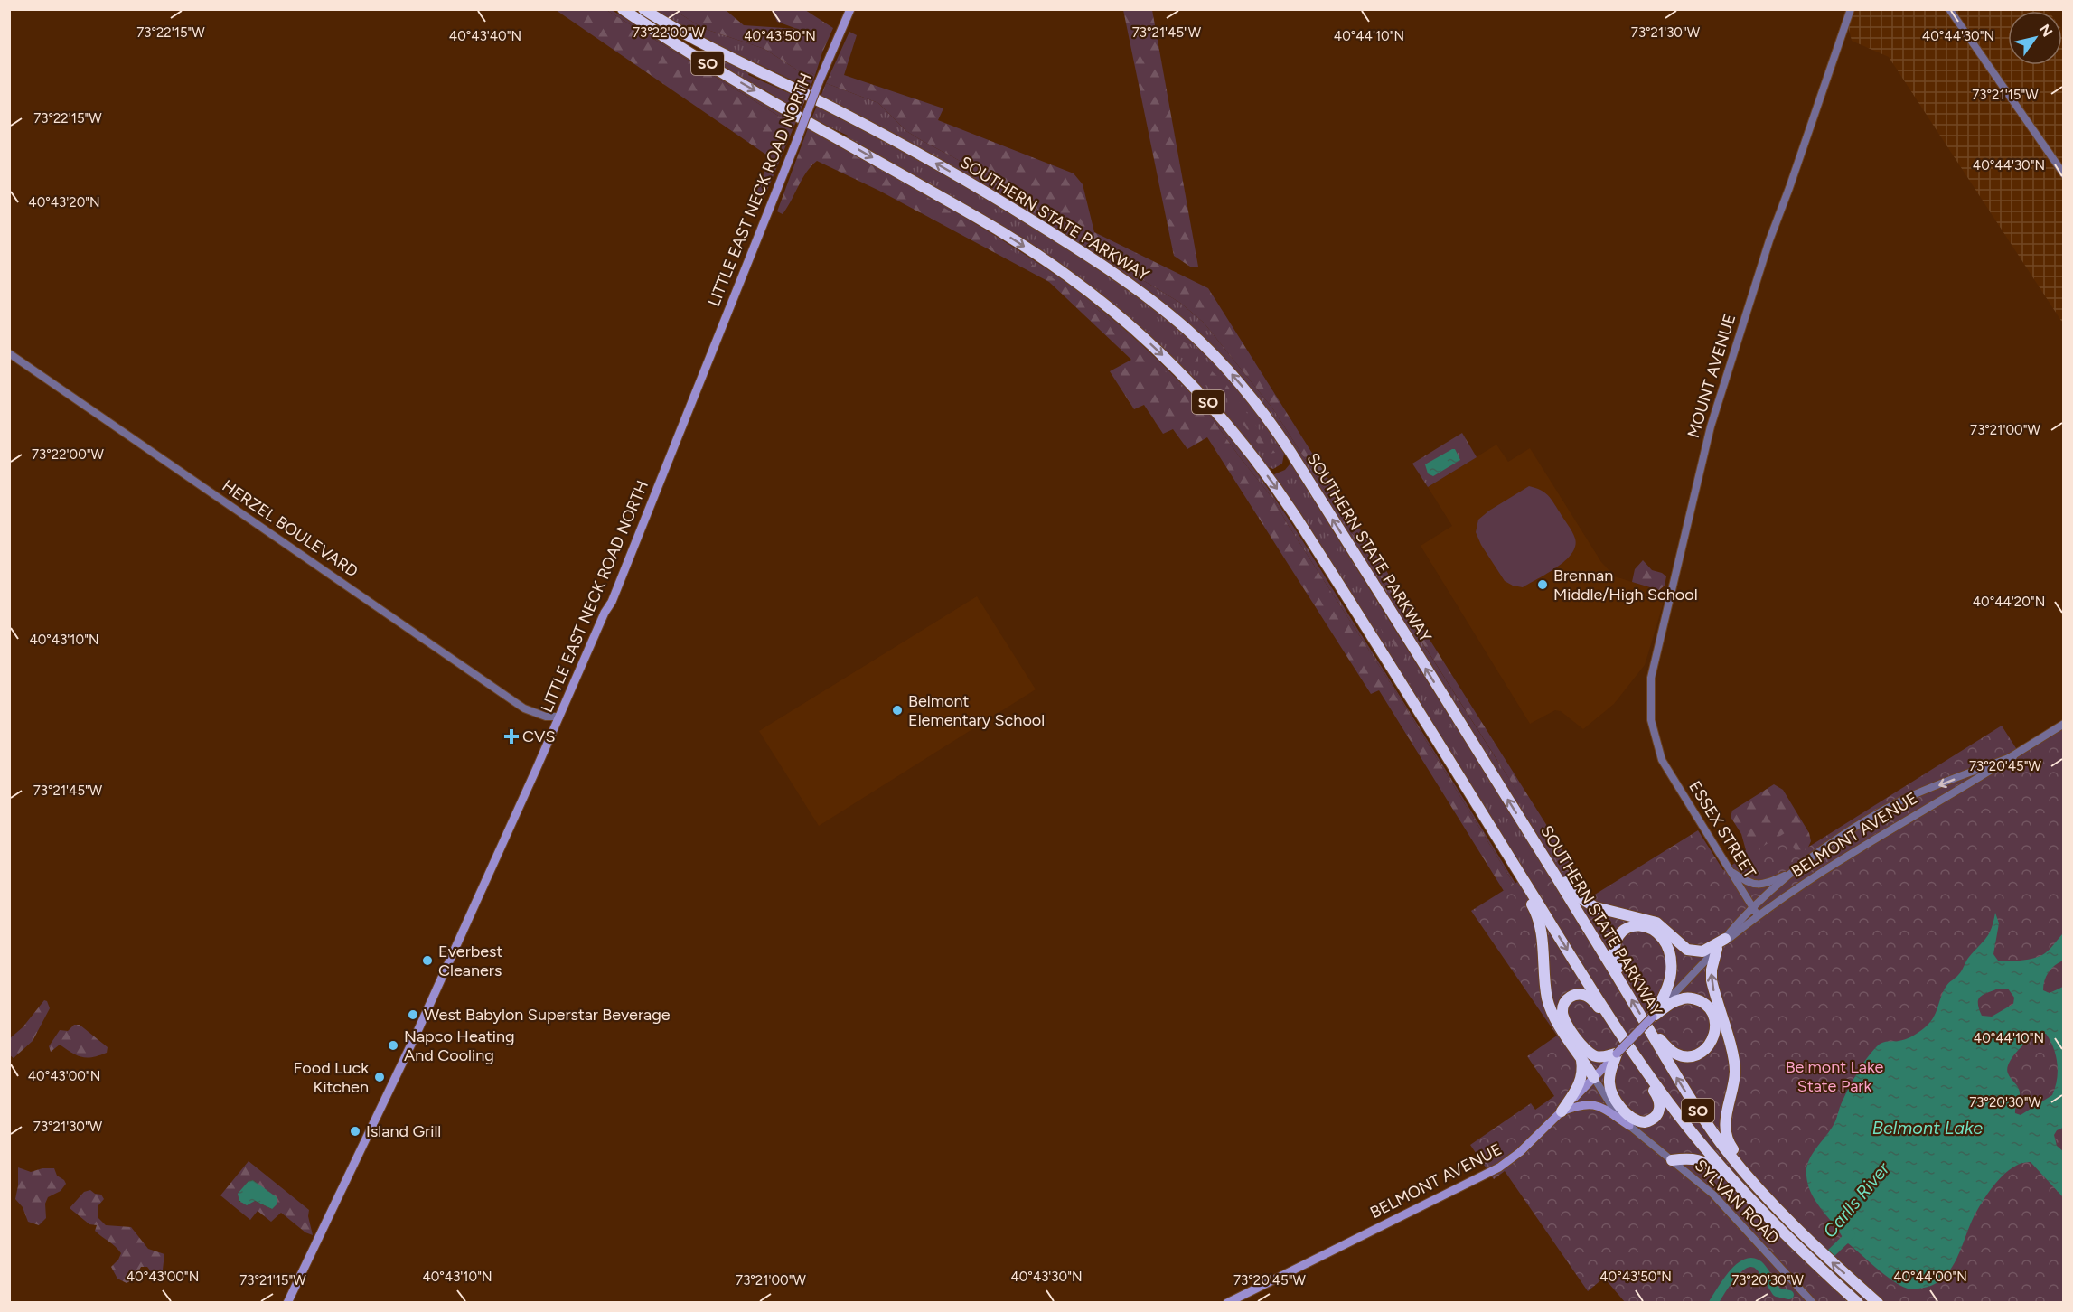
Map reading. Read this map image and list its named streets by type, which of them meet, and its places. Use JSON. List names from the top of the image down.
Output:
{
  "streets": {
    "highway": ["SO", "SOUTHERN STATE PARKWAY"],
    "main road": ["LITTLE EAST NECK ROAD NORTH", "BELMONT AVENUE"],
    "street": [
      "MOUNT AVENUE",
      "HERZEL BOULEVARD",
      "ESSEX STREET",
      "SYLVAN ROAD"
    ]
  },
  "crossings": [
    ["LITTLE EAST NECK ROAD NORTH", "HERZEL BOULEVARD"],
    ["MOUNT AVENUE", "ESSEX STREET"],
    ["ESSEX STREET", "BELMONT AVENUE"],
    ["BELMONT AVENUE", "SYLVAN ROAD"]
  ],
  "water": ["Belmont Lake", "Carlls River"],
  "parks": ["Belmont Lake State Park"],
  "places": {
    "other": [
      "Brennan Middle/High School",
      "Belmont Elementary School",
      "Everbest Cleaners",
      "West Babylon Superstar Beverage",
      "Napco Heating And Cooling",
      "Food Luck Kitchen",
      "Island Grill"
    ],
    "health": ["CVS"]
  },
  "north": "top right",
  "coordinates": [
    "73°22'15\"W",
    "73°22'00\"W",
    "73°21'45\"W",
    "73°21'30\"W",
    "40°43'40\"N",
    "40°43'50\"N",
    "40°44'10\"N",
    "40°44'30\"N",
    "73°21'15\"W",
    "40°43'20\"N",
    "73°21'00\"W",
    "40°44'20\"N",
    "40°43'10\"N",
    "73°20'45\"W",
    "40°43'00\"N",
    "73°20'30\"W",
    "40°43'30\"N",
    "40°44'00\"N"
  ]
}
